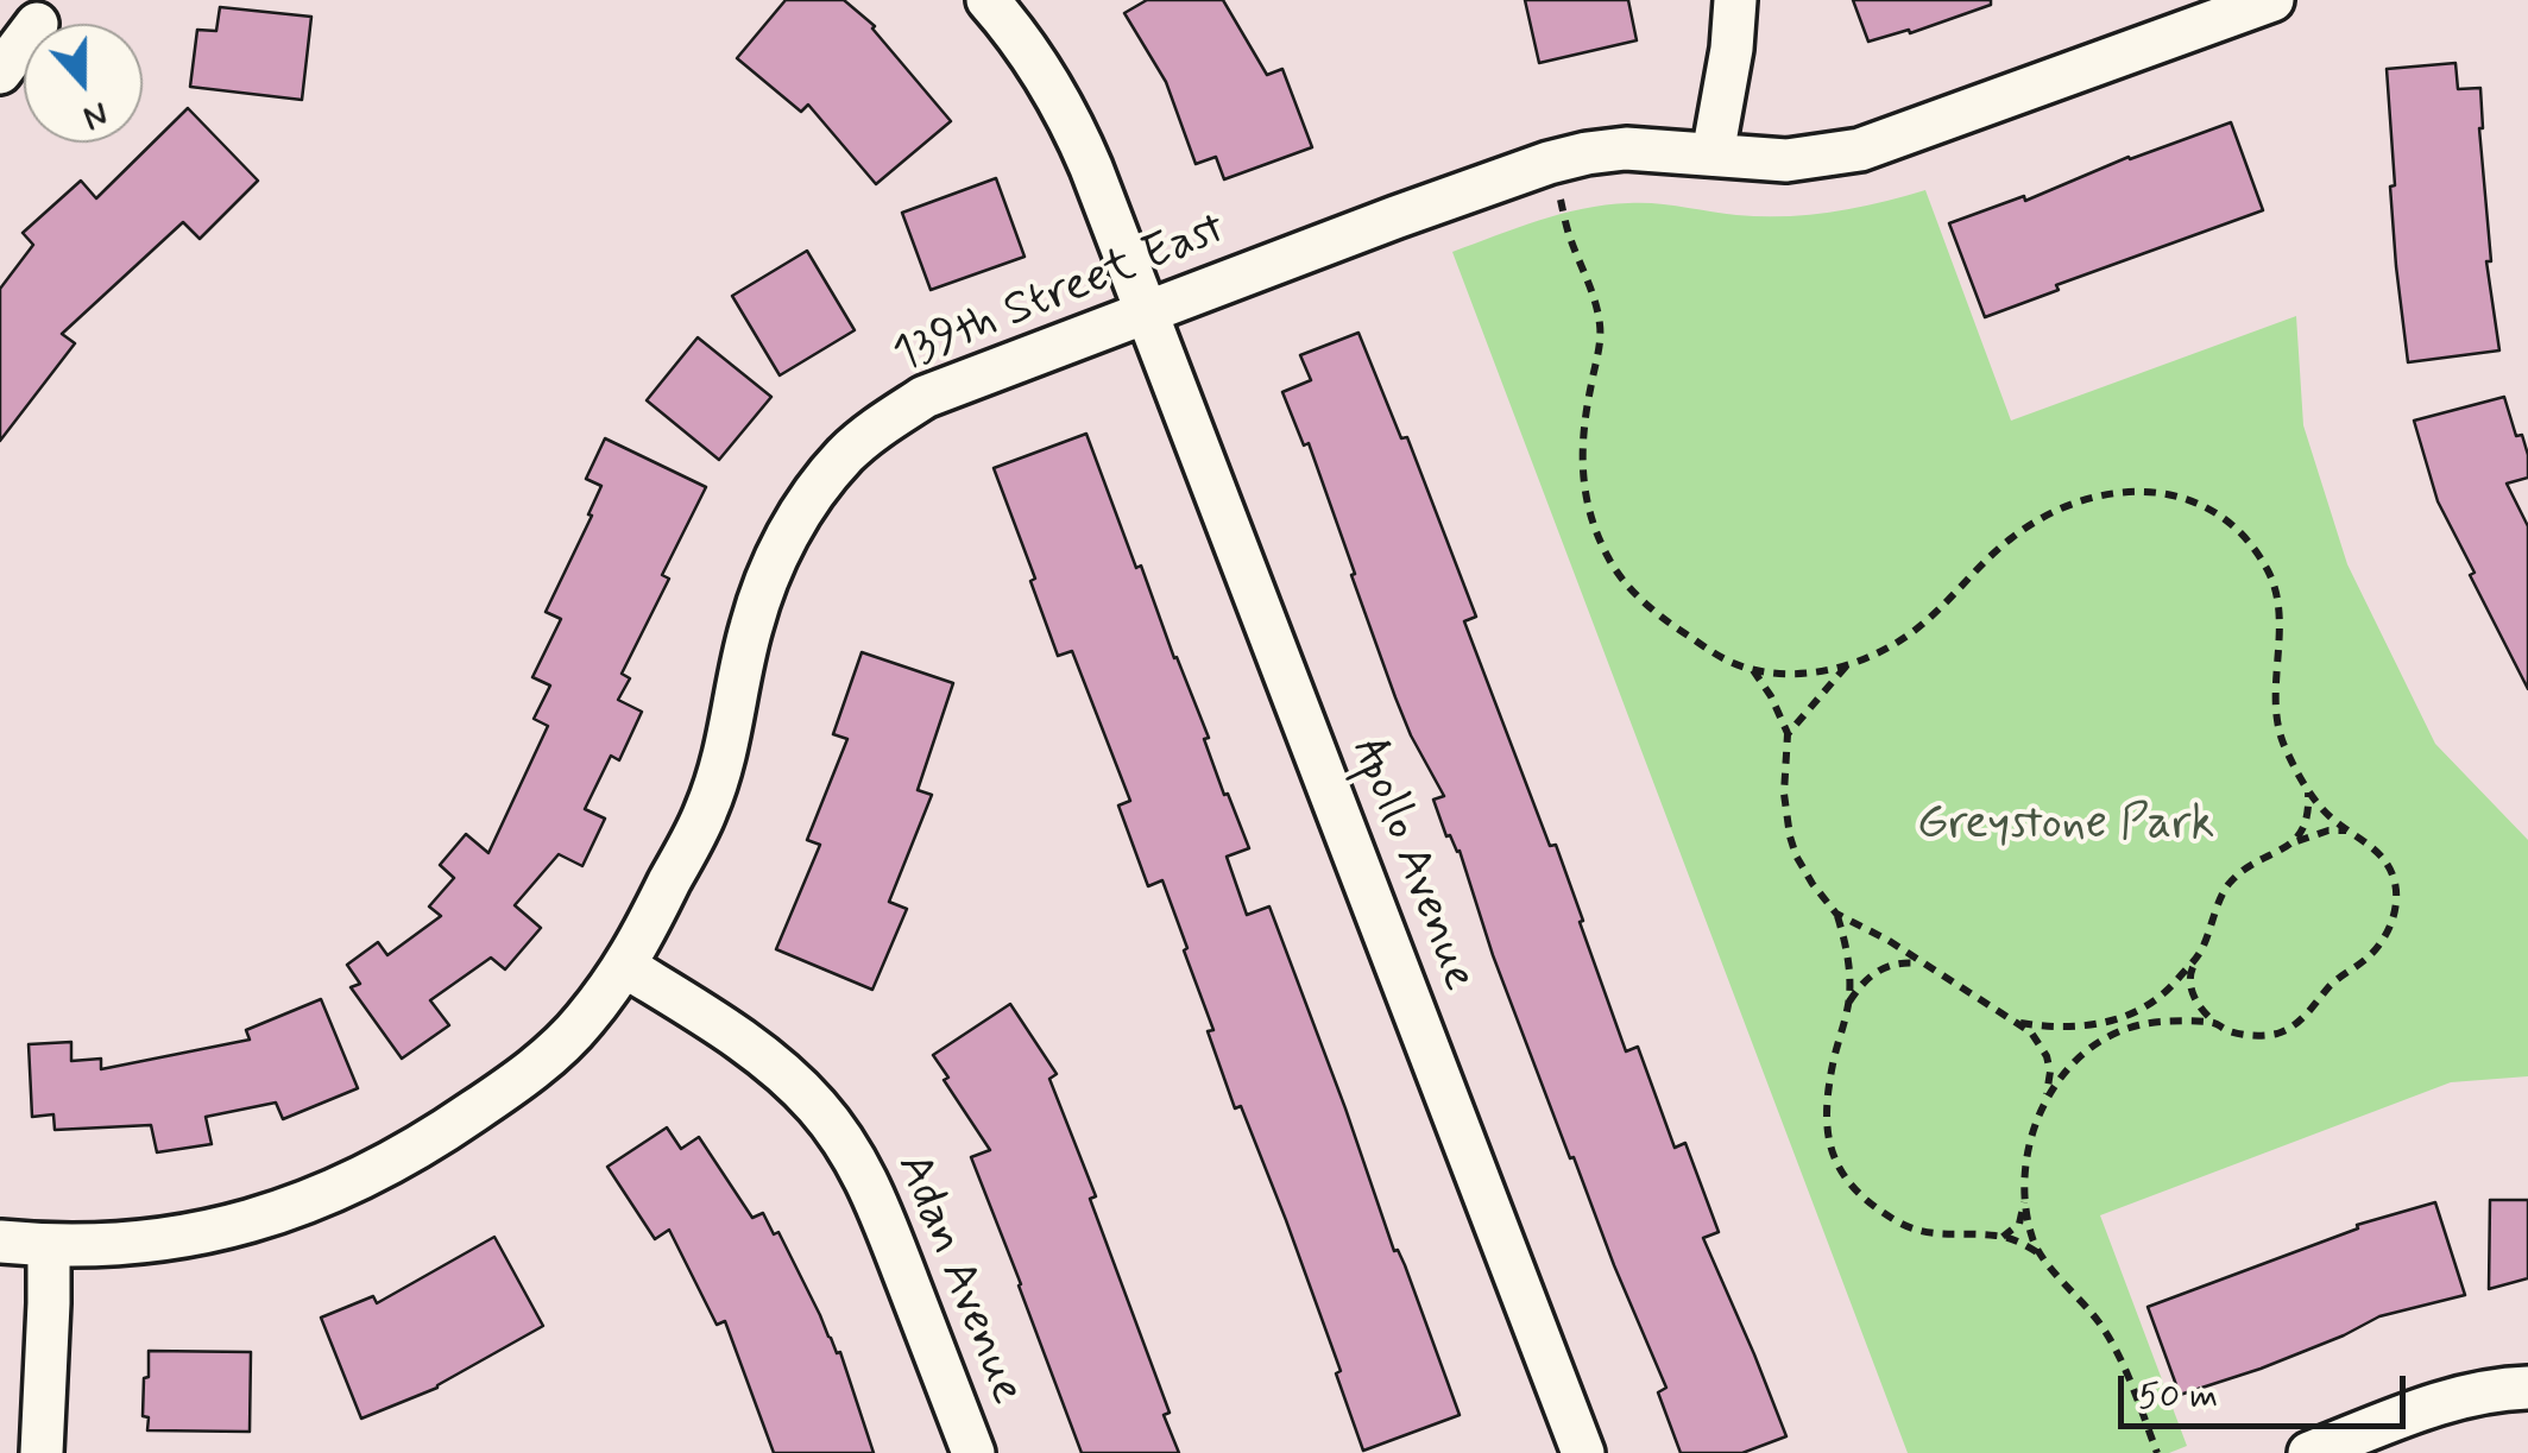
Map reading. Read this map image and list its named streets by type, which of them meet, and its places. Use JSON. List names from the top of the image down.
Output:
{
  "streets": {
    "street": ["139th Street East", "Apollo Avenue", "Adan Avenue"]
  },
  "crossings": [
    ["139th Street East", "Apollo Avenue"],
    ["139th Street East", "Adan Avenue"]
  ],
  "parks": ["Greystone Park"],
  "scale_bar": "50 m",
  "north": "bottom"
}
